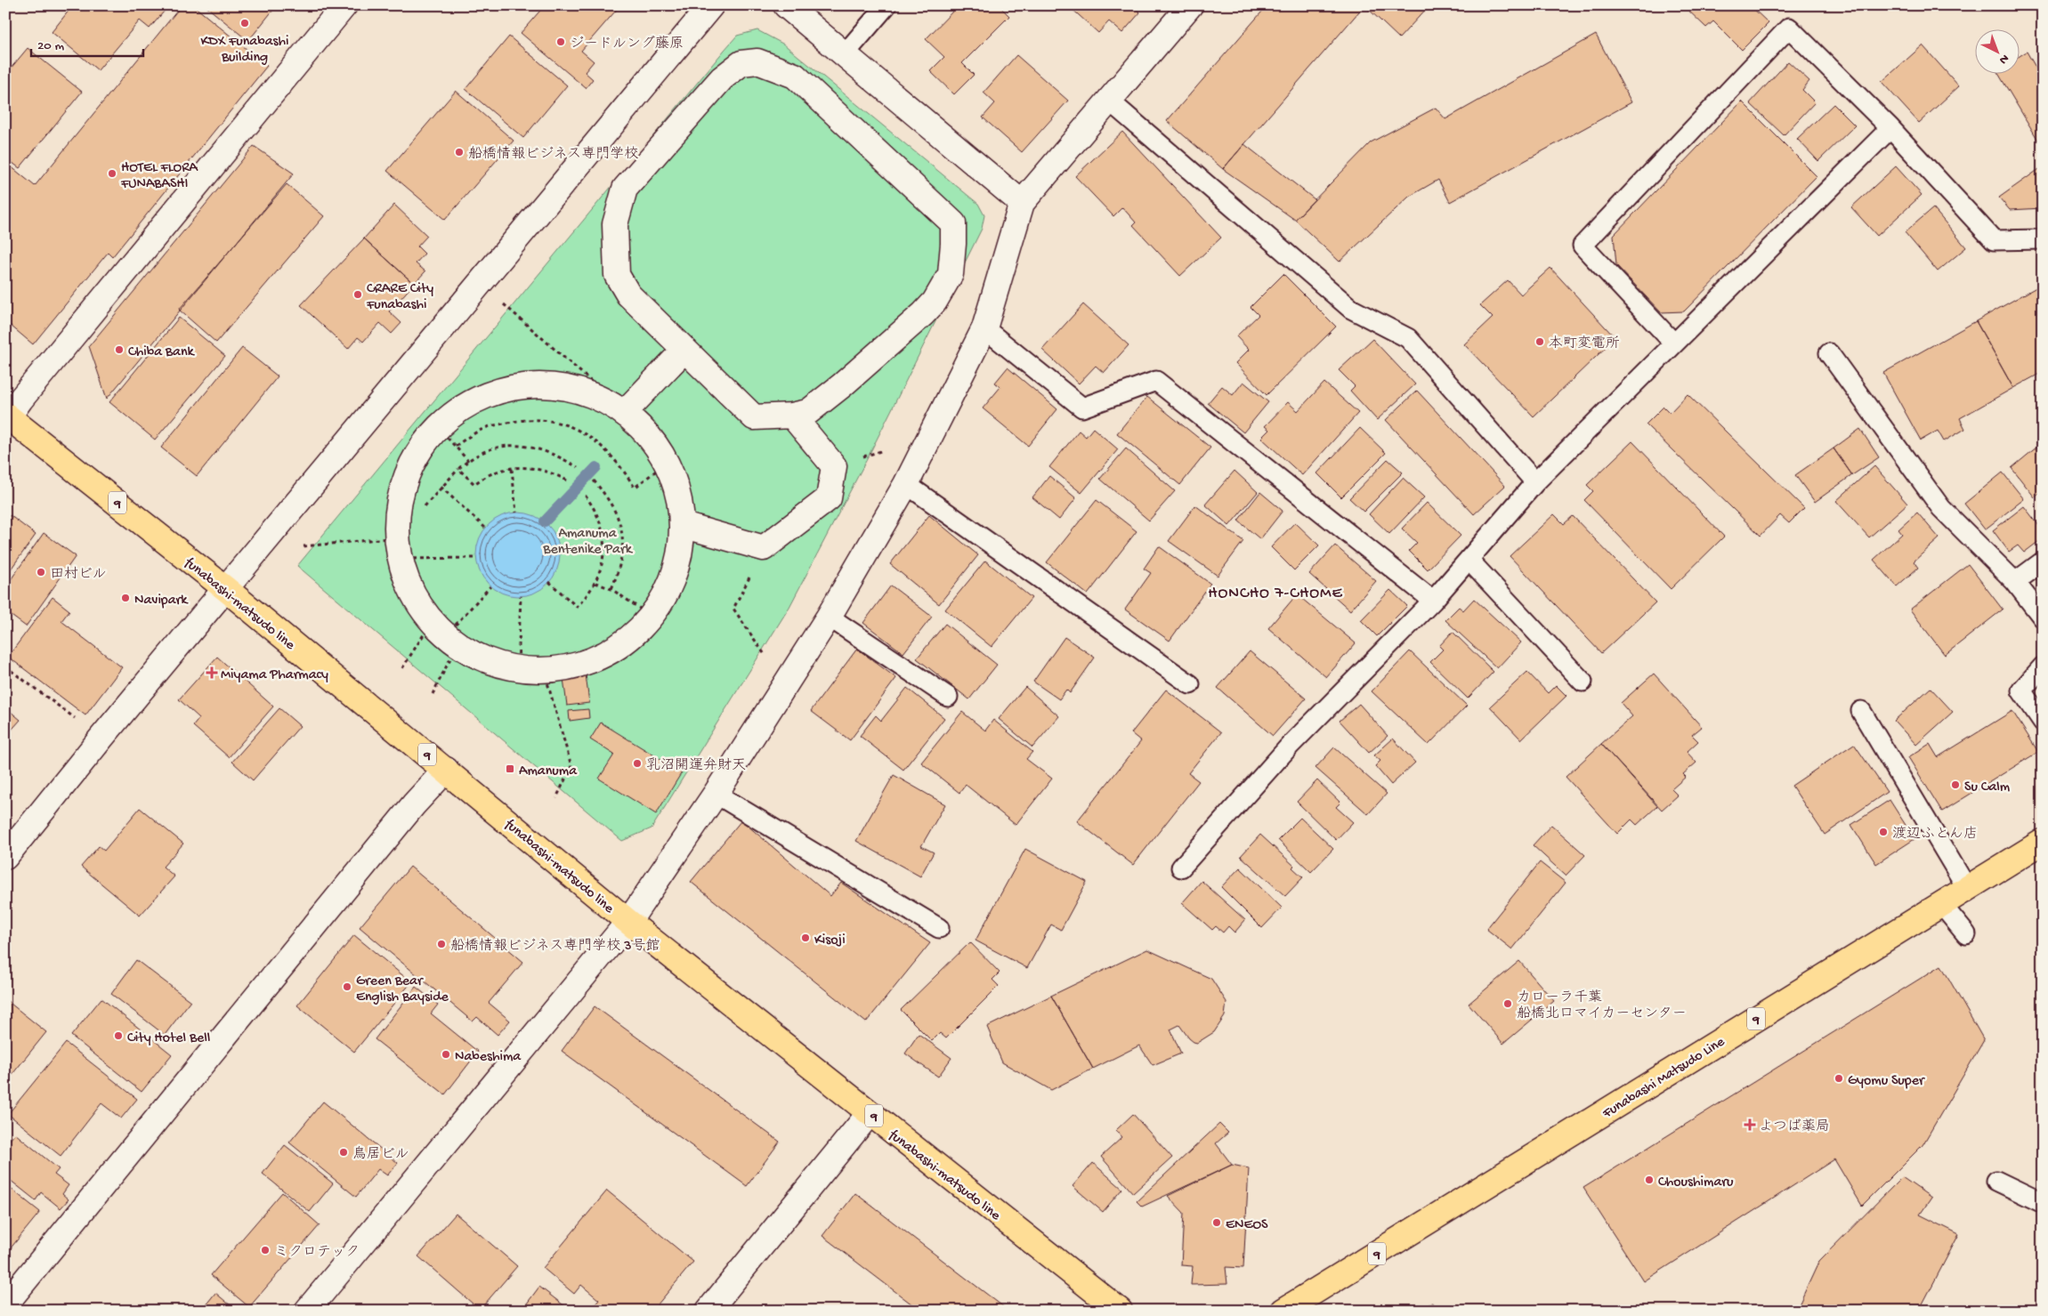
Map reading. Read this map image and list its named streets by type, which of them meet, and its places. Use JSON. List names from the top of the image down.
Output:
{
  "streets": {
    "main road": ["9", "funabashi-matsudo line", "Funabashi Matsudo Line"]
  },
  "districts": ["HONCHO 7-CHOME"],
  "parks": ["Amanuma Bentenike Park"],
  "places": {
    "other": [
      "KDX Funabashi Building",
      "ジードルング藤原",
      "船橋情報ビジネス専門学校",
      "HOTEL FLORA FUNABASHI",
      "CRARE City Funabashi",
      "本町変電所",
      "Chiba Bank",
      "田村ビル",
      "Navipark",
      "乳沼開運弁財天",
      "Su Calm",
      "渡辺ふとん店",
      "Kisoji",
      "船橋情報ビジネス専門学校 3号館",
      "Green Bear English Bayside",
      "カローラ千葉 船橋北口マイカーセンター",
      "City Hotel Bell",
      "Nabeshima",
      "Gyomu Super",
      "鳥居ビル",
      "Choushimaru",
      "ENEOS",
      "ミクロテック"
    ],
    "health": ["Miyama Pharmacy", "よつば薬局"],
    "transit": ["Amanuma"]
  },
  "scale_bar": "20 m",
  "north": "bottom right"
}
